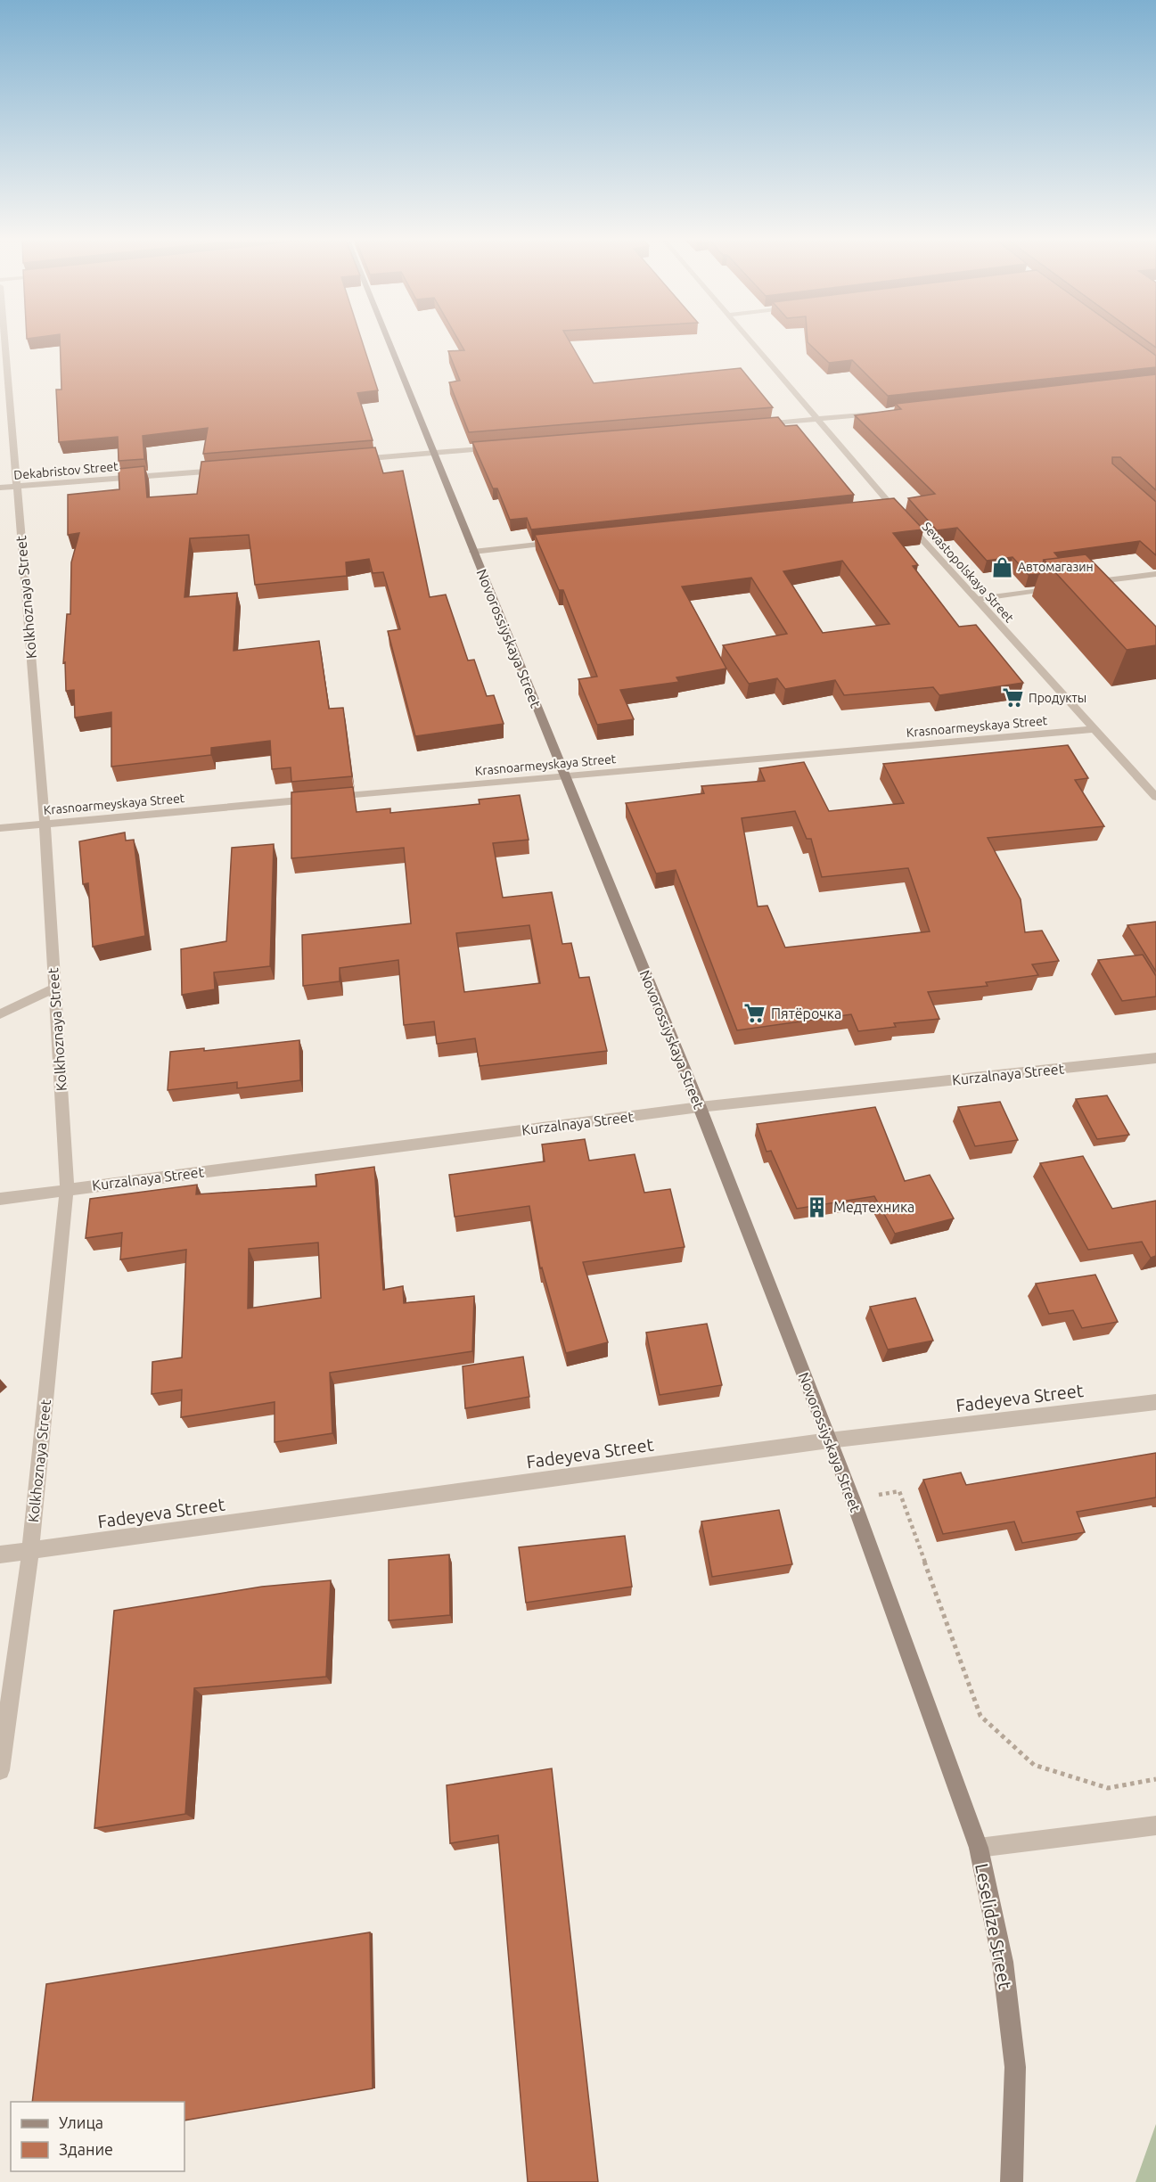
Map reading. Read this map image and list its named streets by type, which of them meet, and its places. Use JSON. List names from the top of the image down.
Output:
{
  "streets": {
    "street": [
      "Dekabristov Street",
      "Sevastopolskaya Street",
      "Kolkhoznaya Street",
      "Novorossiyskaya Street",
      "Krasnoarmeyskaya Street",
      "Kurzalnaya Street",
      "Fadeyeva Street",
      "Leselidze Street"
    ]
  },
  "crossings": [
    ["Dekabristov Street", "Kolkhoznaya Street"],
    ["Sevastopolskaya Street", "Krasnoarmeyskaya Street"],
    ["Kolkhoznaya Street", "Krasnoarmeyskaya Street"],
    ["Kolkhoznaya Street", "Kurzalnaya Street"],
    ["Kolkhoznaya Street", "Fadeyeva Street"],
    ["Novorossiyskaya Street", "Krasnoarmeyskaya Street"],
    ["Novorossiyskaya Street", "Kurzalnaya Street"],
    ["Novorossiyskaya Street", "Fadeyeva Street"],
    ["Novorossiyskaya Street", "Leselidze Street"]
  ],
  "places": {
    "shop": ["Автомагазин"],
    "supermarket": ["Продукты", "Пятёрочка"],
    "building": ["Медтехника"]
  },
  "legend": ["Улица", "Здание"]
}
